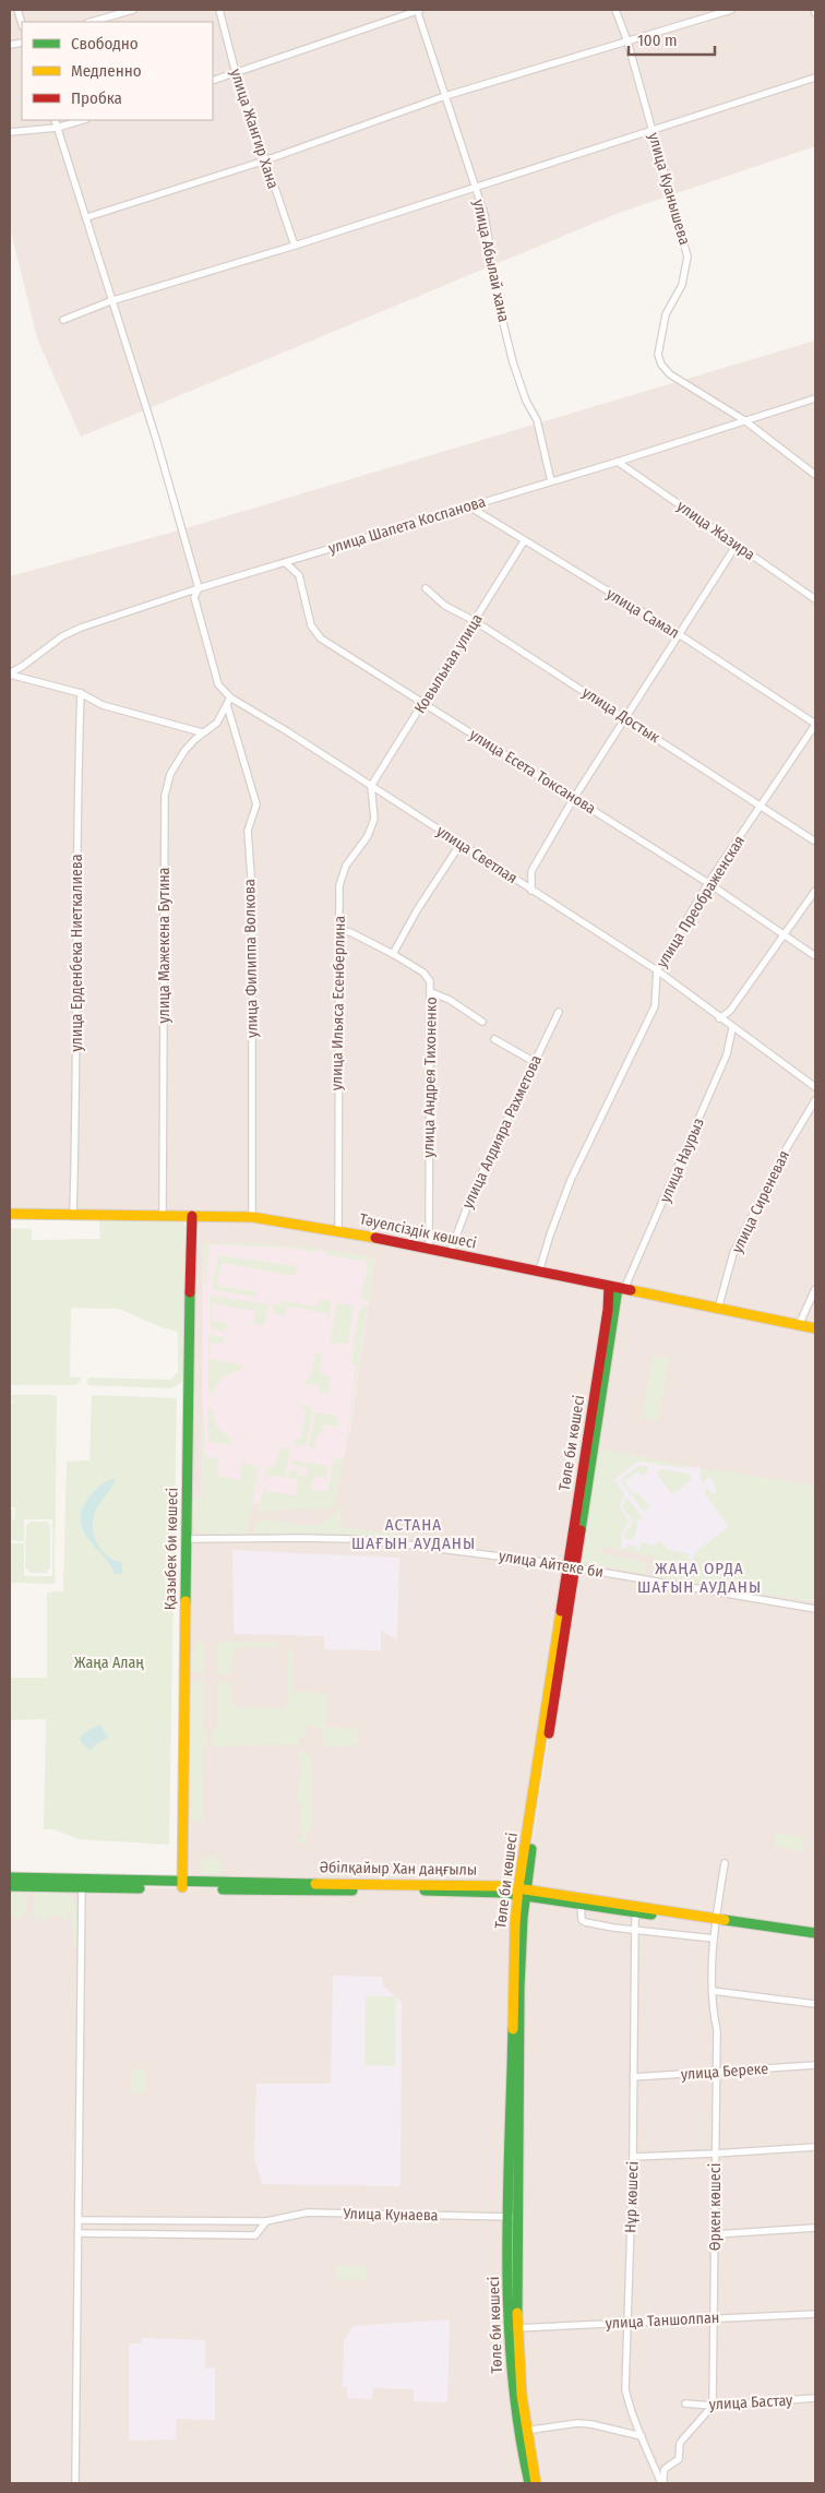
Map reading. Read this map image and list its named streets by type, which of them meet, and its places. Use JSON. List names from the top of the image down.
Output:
{
  "streets": {
    "main road": [
      "Тәуелсіздік көшесі",
      "Төле би көшесі",
      "Қазыбек би көшесі",
      "Әбілқайыр Хан даңғылы"
    ],
    "street": [
      "улица Жангир Хана",
      "улица Куанышева",
      "улица Абылай хана",
      "улица Шапета Коспанова",
      "улица Жазира",
      "улица Самал",
      "Ковыльная улица",
      "улица Достык",
      "улица Есета Токсанова",
      "улица Светлая",
      "улица Преображенская",
      "улица Мажекена Бутина",
      "улица Ерденбека Ниеткалиева",
      "улица Филиппа Волкова",
      "улица Ильяса Есенберлина",
      "улица Андрея Тихоненко",
      "улица Алдияра Рахметова",
      "улица Наурыз",
      "улица Сиреневая",
      "улица Айтеке би",
      "улица Береке",
      "Нұр көшесі",
      "Өркен көшесі",
      "Улица Кунаева",
      "улица Таншолпан",
      "улица Бастау"
    ]
  },
  "crossings": [
    ["улица Куанышева", "улица Шапета Коспанова"],
    ["улица Абылай хана", "улица Шапета Коспанова"],
    ["улица Шапета Коспанова", "улица Жазира"],
    ["улица Шапета Коспанова", "улица Самал"],
    ["улица Шапета Коспанова", "улица Есета Токсанова"],
    ["улица Шапета Коспанова", "улица Светлая"],
    ["улица Самал", "Ковыльная улица"],
    ["улица Самал", "улица Преображенская"],
    ["Ковыльная улица", "улица Достык"],
    ["Ковыльная улица", "улица Есета Токсанова"],
    ["Ковыльная улица", "улица Светлая"],
    ["Ковыльная улица", "улица Ильяса Есенберлина"],
    ["улица Достык", "улица Преображенская"],
    ["улица Есета Токсанова", "улица Преображенская"],
    ["улица Светлая", "улица Преображенская"],
    ["улица Светлая", "улица Мажекена Бутина"],
    ["улица Светлая", "улица Ильяса Есенберлина"],
    ["улица Светлая", "улица Наурыз"],
    ["улица Преображенская", "Тәуелсіздік көшесі"],
    ["улица Мажекена Бутина", "улица Филиппа Волкова"],
    ["улица Мажекена Бутина", "Тәуелсіздік көшесі"],
    ["улица Ерденбека Ниеткалиева", "Тәуелсіздік көшесі"],
    ["улица Филиппа Волкова", "Тәуелсіздік көшесі"],
    ["улица Ильяса Есенберлина", "улица Андрея Тихоненко"],
    ["улица Ильяса Есенберлина", "Тәуелсіздік көшесі"],
    ["улица Андрея Тихоненко", "Тәуелсіздік көшесі"],
    ["улица Алдияра Рахметова", "Тәуелсіздік көшесі"],
    ["улица Наурыз", "Тәуелсіздік көшесі"],
    ["улица Наурыз", "Төле би көшесі"],
    ["улица Сиреневая", "Тәуелсіздік көшесі"],
    ["Тәуелсіздік көшесі", "Төле би көшесі"],
    ["Тәуелсіздік көшесі", "Қазыбек би көшесі"],
    ["Төле би көшесі", "улица Айтеке би"],
    ["Төле би көшесі", "Әбілқайыр Хан даңғылы"],
    ["Төле би көшесі", "Улица Кунаева"],
    ["Төле би көшесі", "улица Таншолпан"],
    ["Қазыбек би көшесі", "улица Айтеке би"],
    ["Қазыбек би көшесі", "Әбілқайыр Хан даңғылы"],
    ["Әбілқайыр Хан даңғылы", "Нұр көшесі"],
    ["Әбілқайыр Хан даңғылы", "Өркен көшесі"],
    ["улица Береке", "Нұр көшесі"],
    ["улица Береке", "Өркен көшесі"],
    ["Нұр көшесі", "улица Таншолпан"],
    ["Өркен көшесі", "улица Таншолпан"],
    ["Өркен көшесі", "улица Бастау"]
  ],
  "districts": ["АСТАНА ШАҒЫН АУДАНЫ", "ЖАҢА ОРДА ШАҒЫН АУДАНЫ"],
  "parks": ["Жаңа Алаң"],
  "legend": ["Свободно", "Медленно", "Пробка"],
  "scale_bar": "100 m"
}
